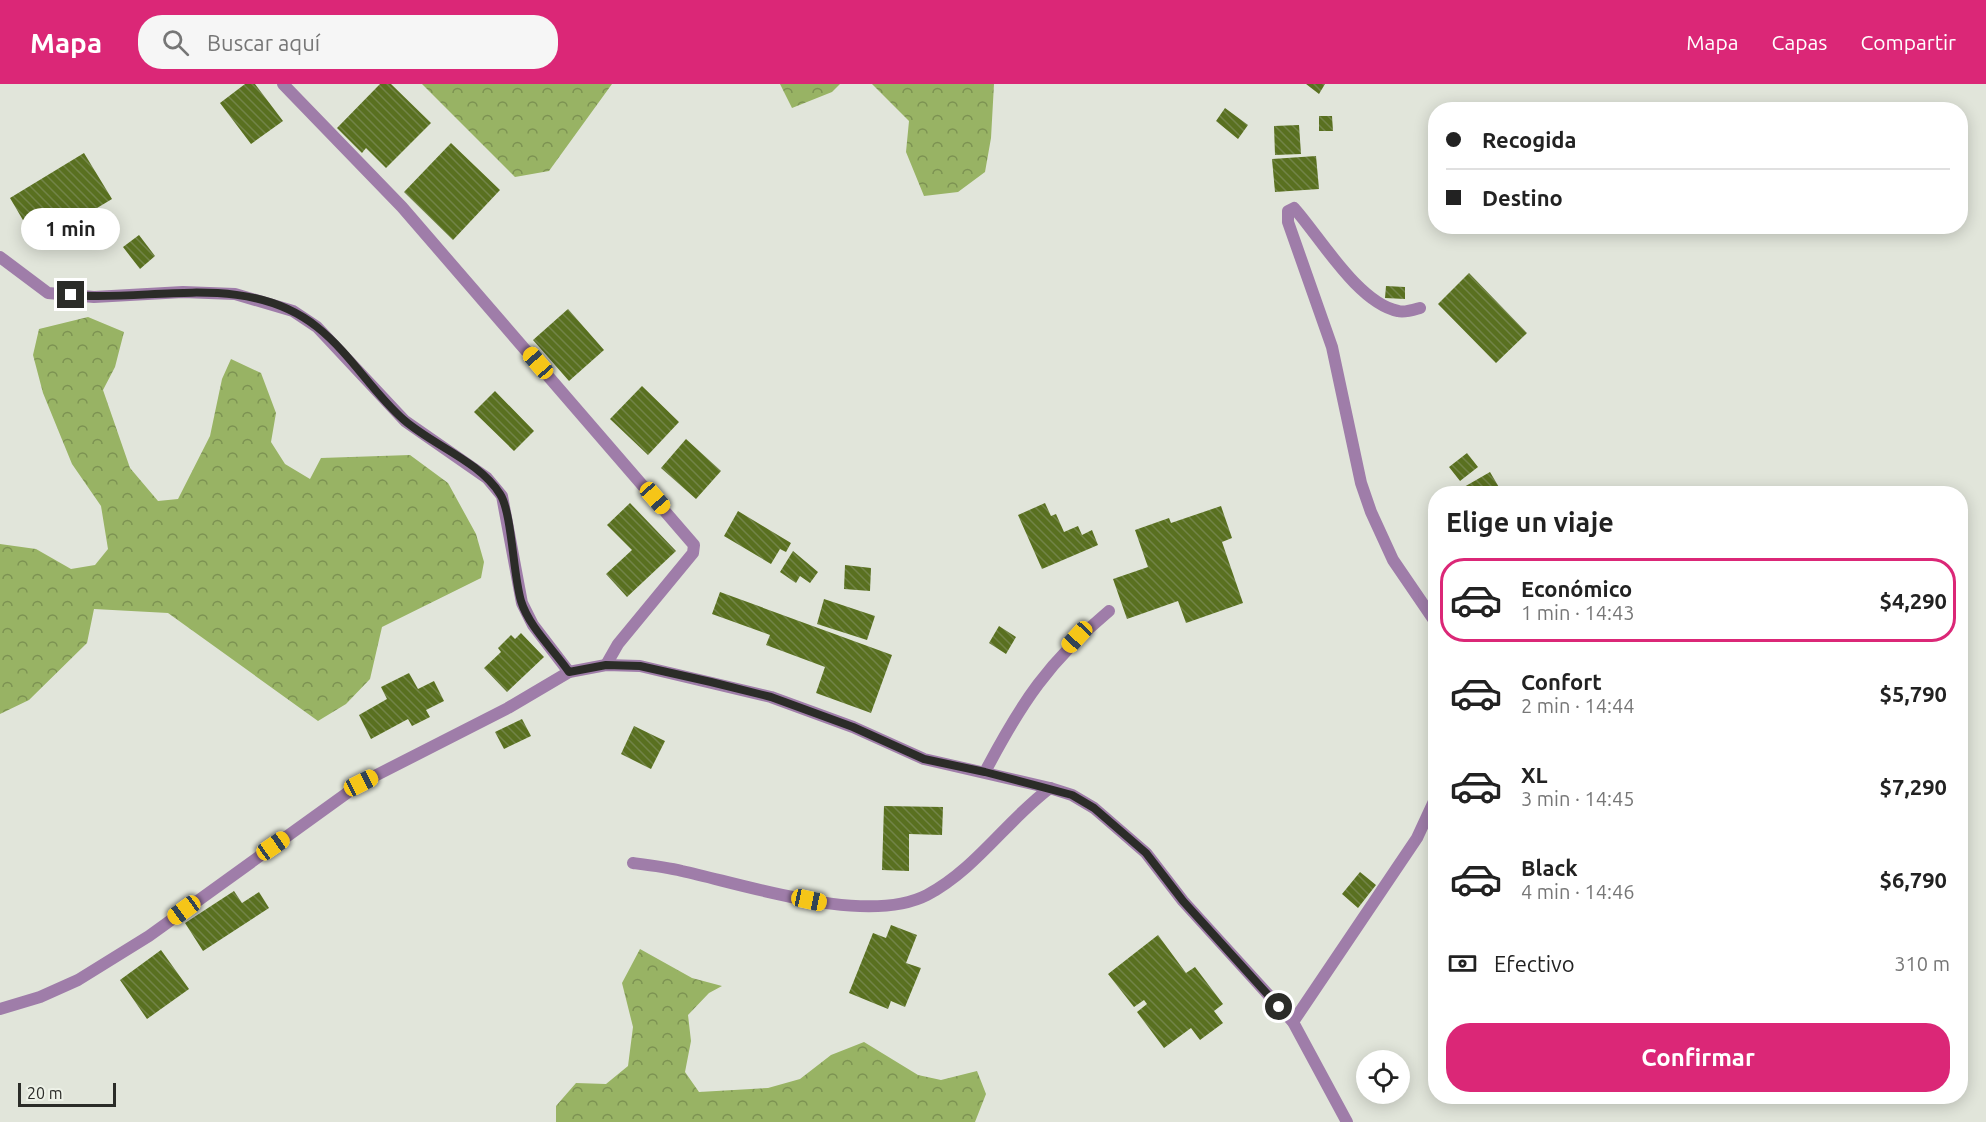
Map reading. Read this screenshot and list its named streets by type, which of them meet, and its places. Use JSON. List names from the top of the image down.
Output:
{
  "scale_bar": "20 m",
  "page": {
    "header": "Mapa",
    "search": "Buscar aquí",
    "nav": ["Mapa", "Capas", "Compartir"],
    "banner": ["Recogida", "Destino"],
    "bubble": "1 min",
    "heading": "Elige un viaje",
    "list": [
      {
        "name": "Económico",
        "note": "1 min · 14:43",
        "value": "$4,290"
      },
      {
        "name": "Confort",
        "note": "2 min · 14:44",
        "value": "$5,790"
      },
      {
        "name": "XL",
        "note": "3 min · 14:45",
        "value": "$7,290"
      },
      {
        "name": "Black",
        "note": "4 min · 14:46",
        "value": "$6,790"
      }
    ],
    "pay": ["Efectivo", "310 m"],
    "buttons": "Confirmar",
    "scale": "20 m"
  }
}
